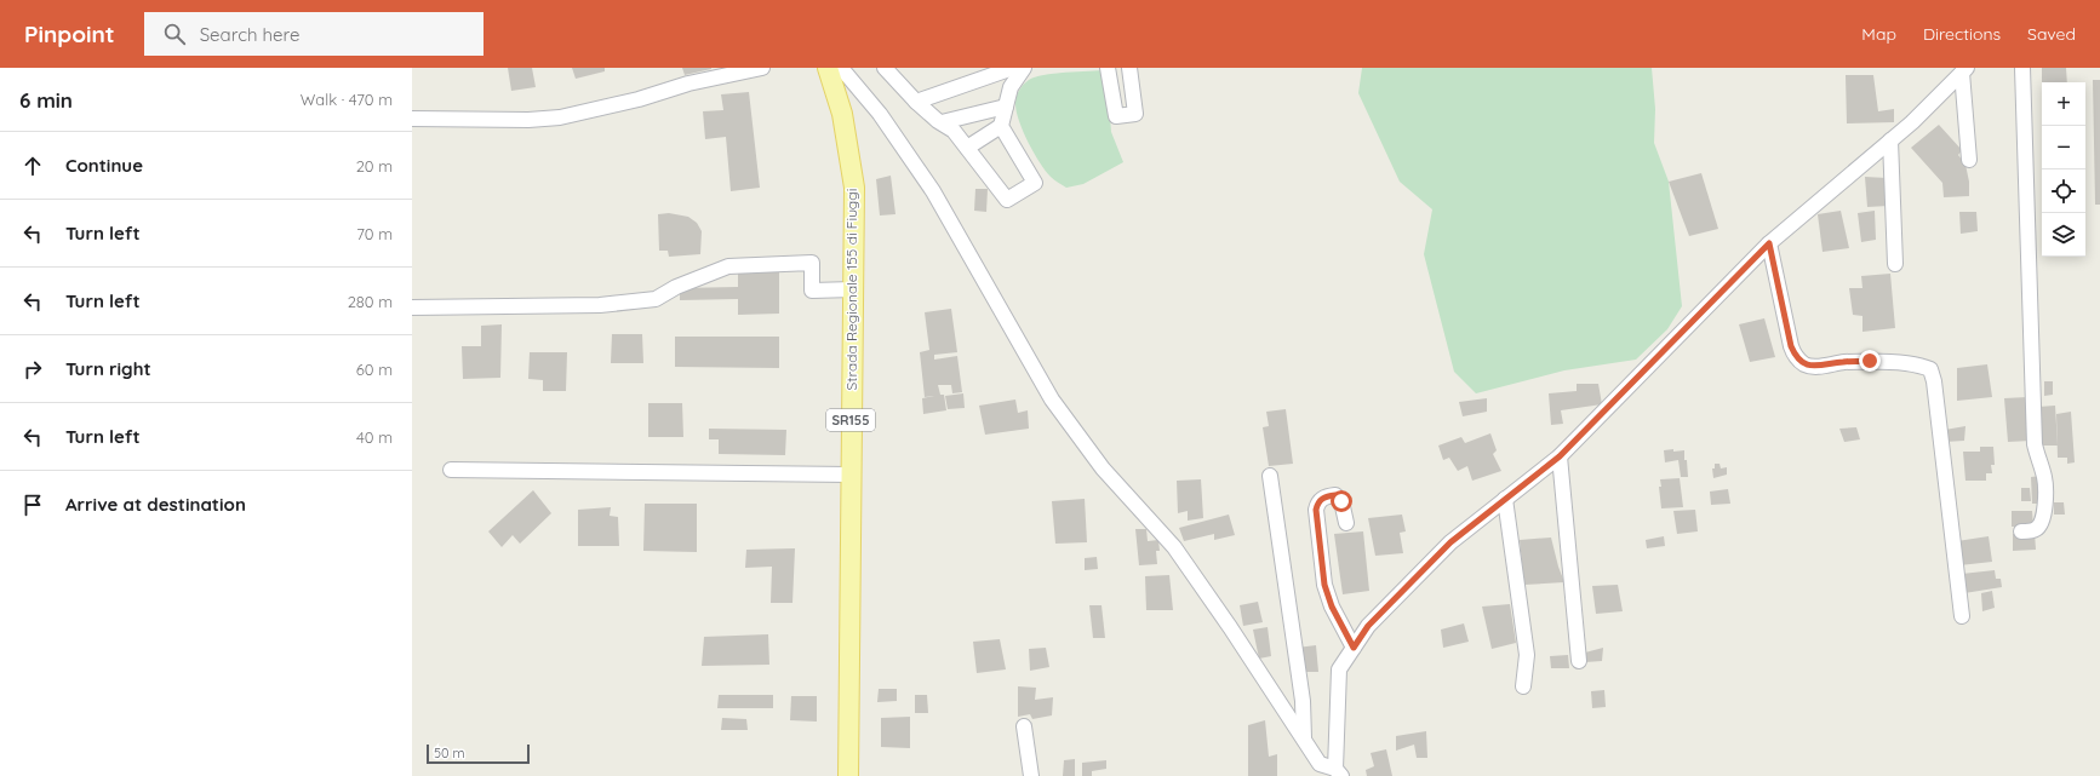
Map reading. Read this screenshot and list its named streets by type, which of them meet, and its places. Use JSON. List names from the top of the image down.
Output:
{
  "streets": {
    "main road": ["Strada Regionale 155 di Fiuggi", "SR155"]
  },
  "scale_bar": "50 m",
  "page": {
    "header": "Pinpoint",
    "search": "Search here",
    "nav": ["Map", "Directions", "Saved"],
    "heading": ["6 min", "Walk · 470 m"],
    "map_buttons": ["+", "−"],
    "list": [
      ["Continue", "20 m"],
      ["Turn left", "70 m"],
      ["Turn left", "280 m"],
      ["Turn right", "60 m"],
      ["Turn left", "40 m"],
      "Arrive at destination"
    ],
    "scale": "50 m"
  }
}
